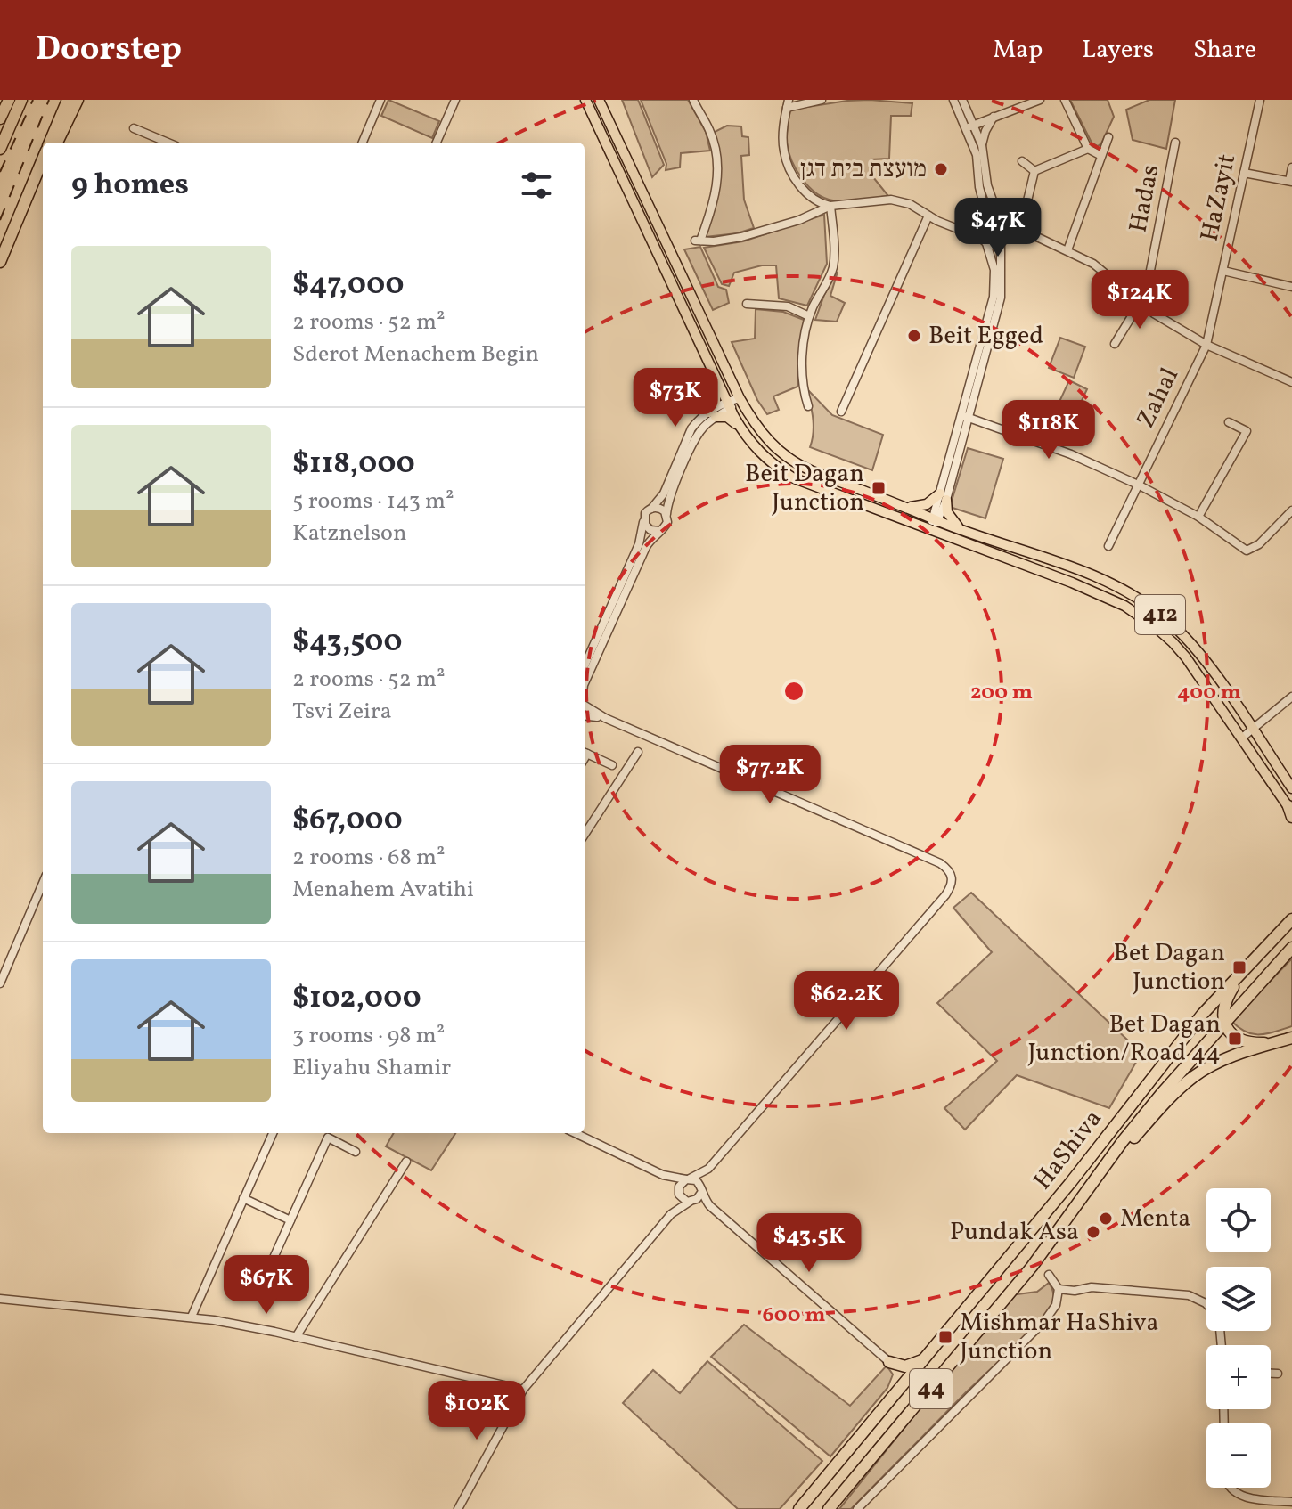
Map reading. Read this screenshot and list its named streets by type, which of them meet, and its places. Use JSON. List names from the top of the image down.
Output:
{
  "streets": {
    "highway": ["HaShiva", "44"],
    "main road": ["412"],
    "street": ["HaZayit", "Hadas", "Zahal"]
  },
  "crossings": [
    ["HaZayit", "Zahal"]
  ],
  "places": {
    "other": [
      "מועצת בית דגן",
      "Beit Egged",
      "Menta",
      "Pundak Asa"
    ],
    "transit": [
      "Beit Dagan Junction",
      "Bet Dagan Junction",
      "Bet Dagan Junction/Road 44",
      "Mishmar HaShiva Junction"
    ]
  },
  "page": {
    "header": "Doorstep",
    "nav": ["Map", "Layers", "Share"],
    "heading": "9 homes",
    "price": [
      "$47K",
      "$124K",
      "$73K",
      "$118K",
      "$77.2K",
      "$62.2K",
      "$43.5K",
      "$67K",
      "$102K"
    ],
    "list": [
      {
        "name": "$47,000",
        "note": "2 rooms · 52 m² · Sderot Menachem Begin"
      },
      {
        "name": "$118,000",
        "note": "5 rooms · 143 m² · Katznelson"
      },
      {
        "name": "$43,500",
        "note": "2 rooms · 52 m² · Tsvi Zeira"
      },
      {
        "name": "$67,000",
        "note": "2 rooms · 68 m² · Menahem Avatihi"
      },
      {
        "name": "$102,000",
        "note": "3 rooms · 98 m² · Eliyahu Shamir"
      }
    ],
    "map_buttons": ["+", "−"]
  },
  "rings": ["200 m", "400 m", "600 m"]
}
